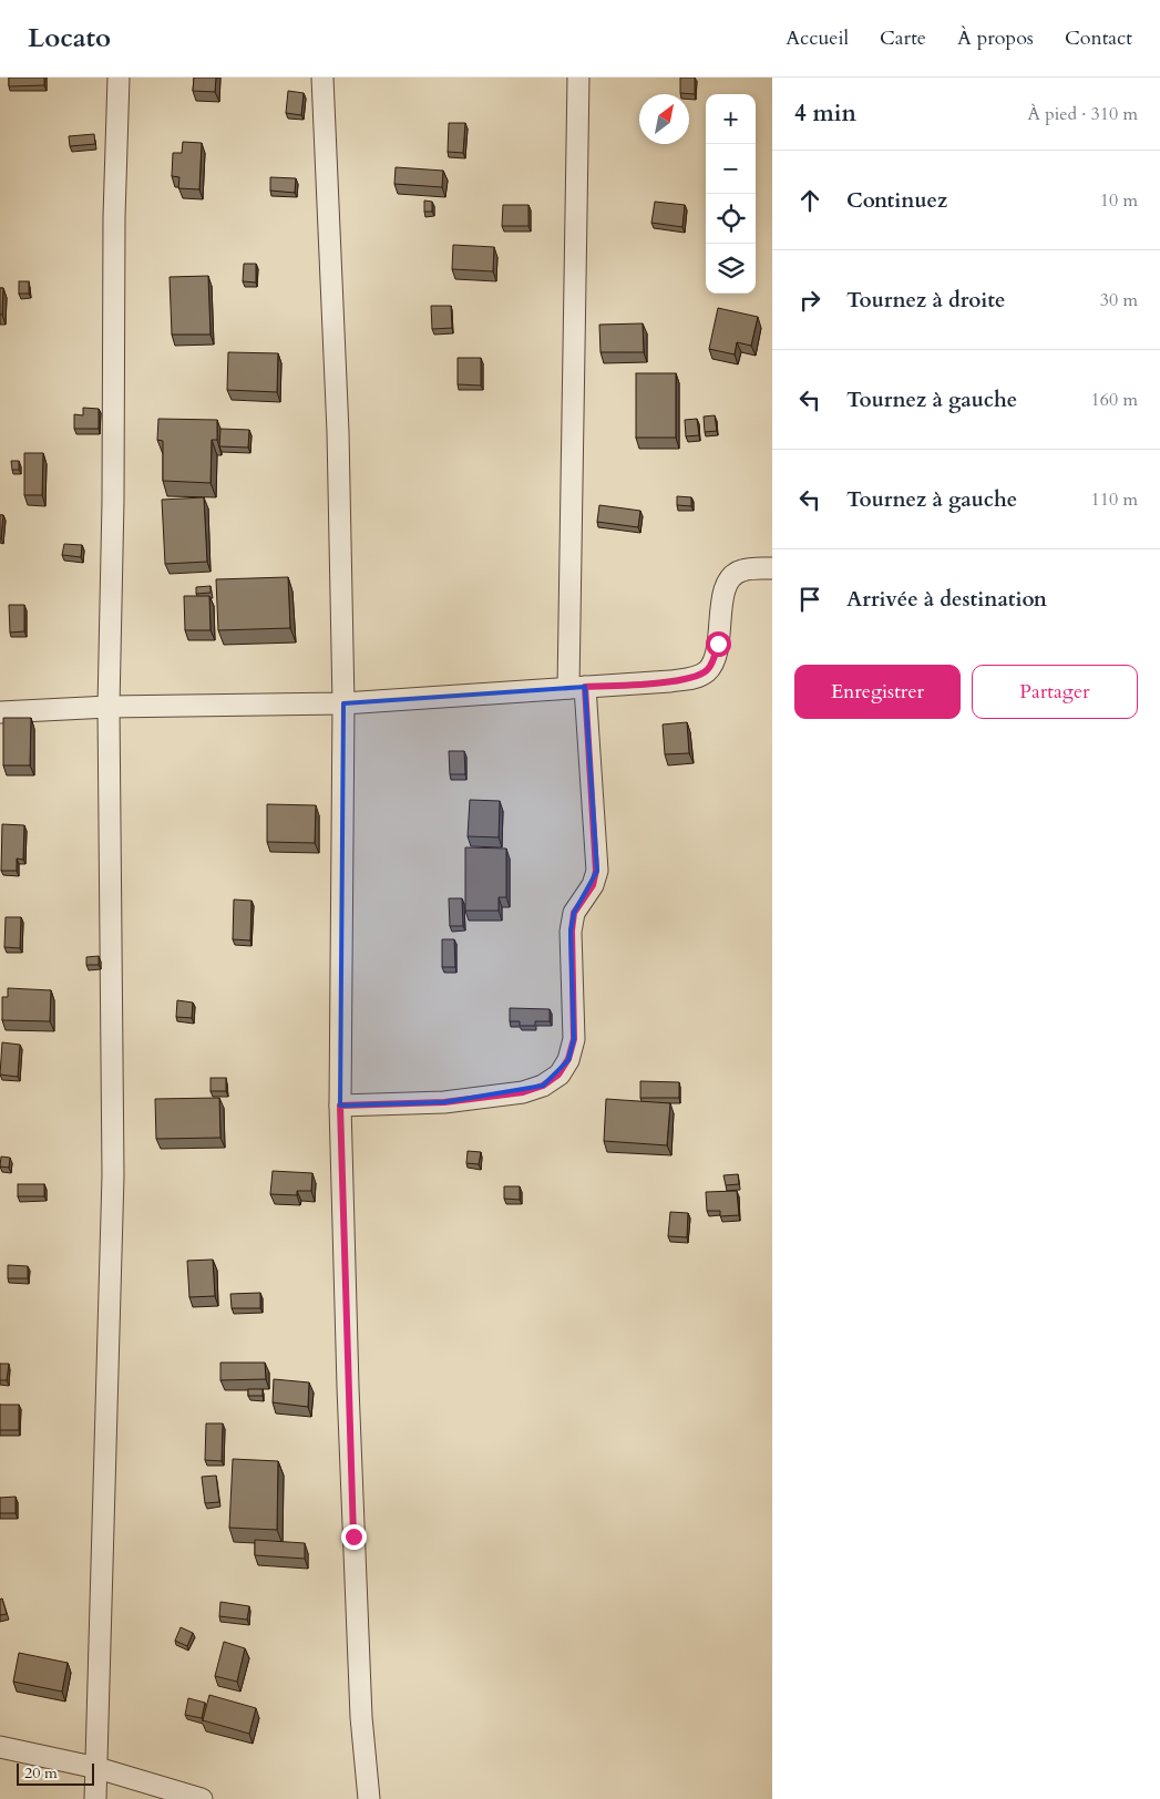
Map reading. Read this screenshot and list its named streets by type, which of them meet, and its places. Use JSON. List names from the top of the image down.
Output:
{
  "scale_bar": "20 m",
  "north": "top right",
  "page": {
    "header": "Locato",
    "nav": [
      "Accueil",
      "Carte",
      "À propos",
      "Contact"
    ],
    "heading": ["4 min", "À pied · 310 m"],
    "map_buttons": ["+", "−"],
    "list": [
      ["Continuez", "10 m"],
      ["Tournez à droite", "30 m"],
      ["Tournez à gauche", "160 m"],
      ["Tournez à gauche", "110 m"],
      "Arrivée à destination"
    ],
    "buttons": ["Enregistrer", "Partager"],
    "scale": "20 m"
  }
}
